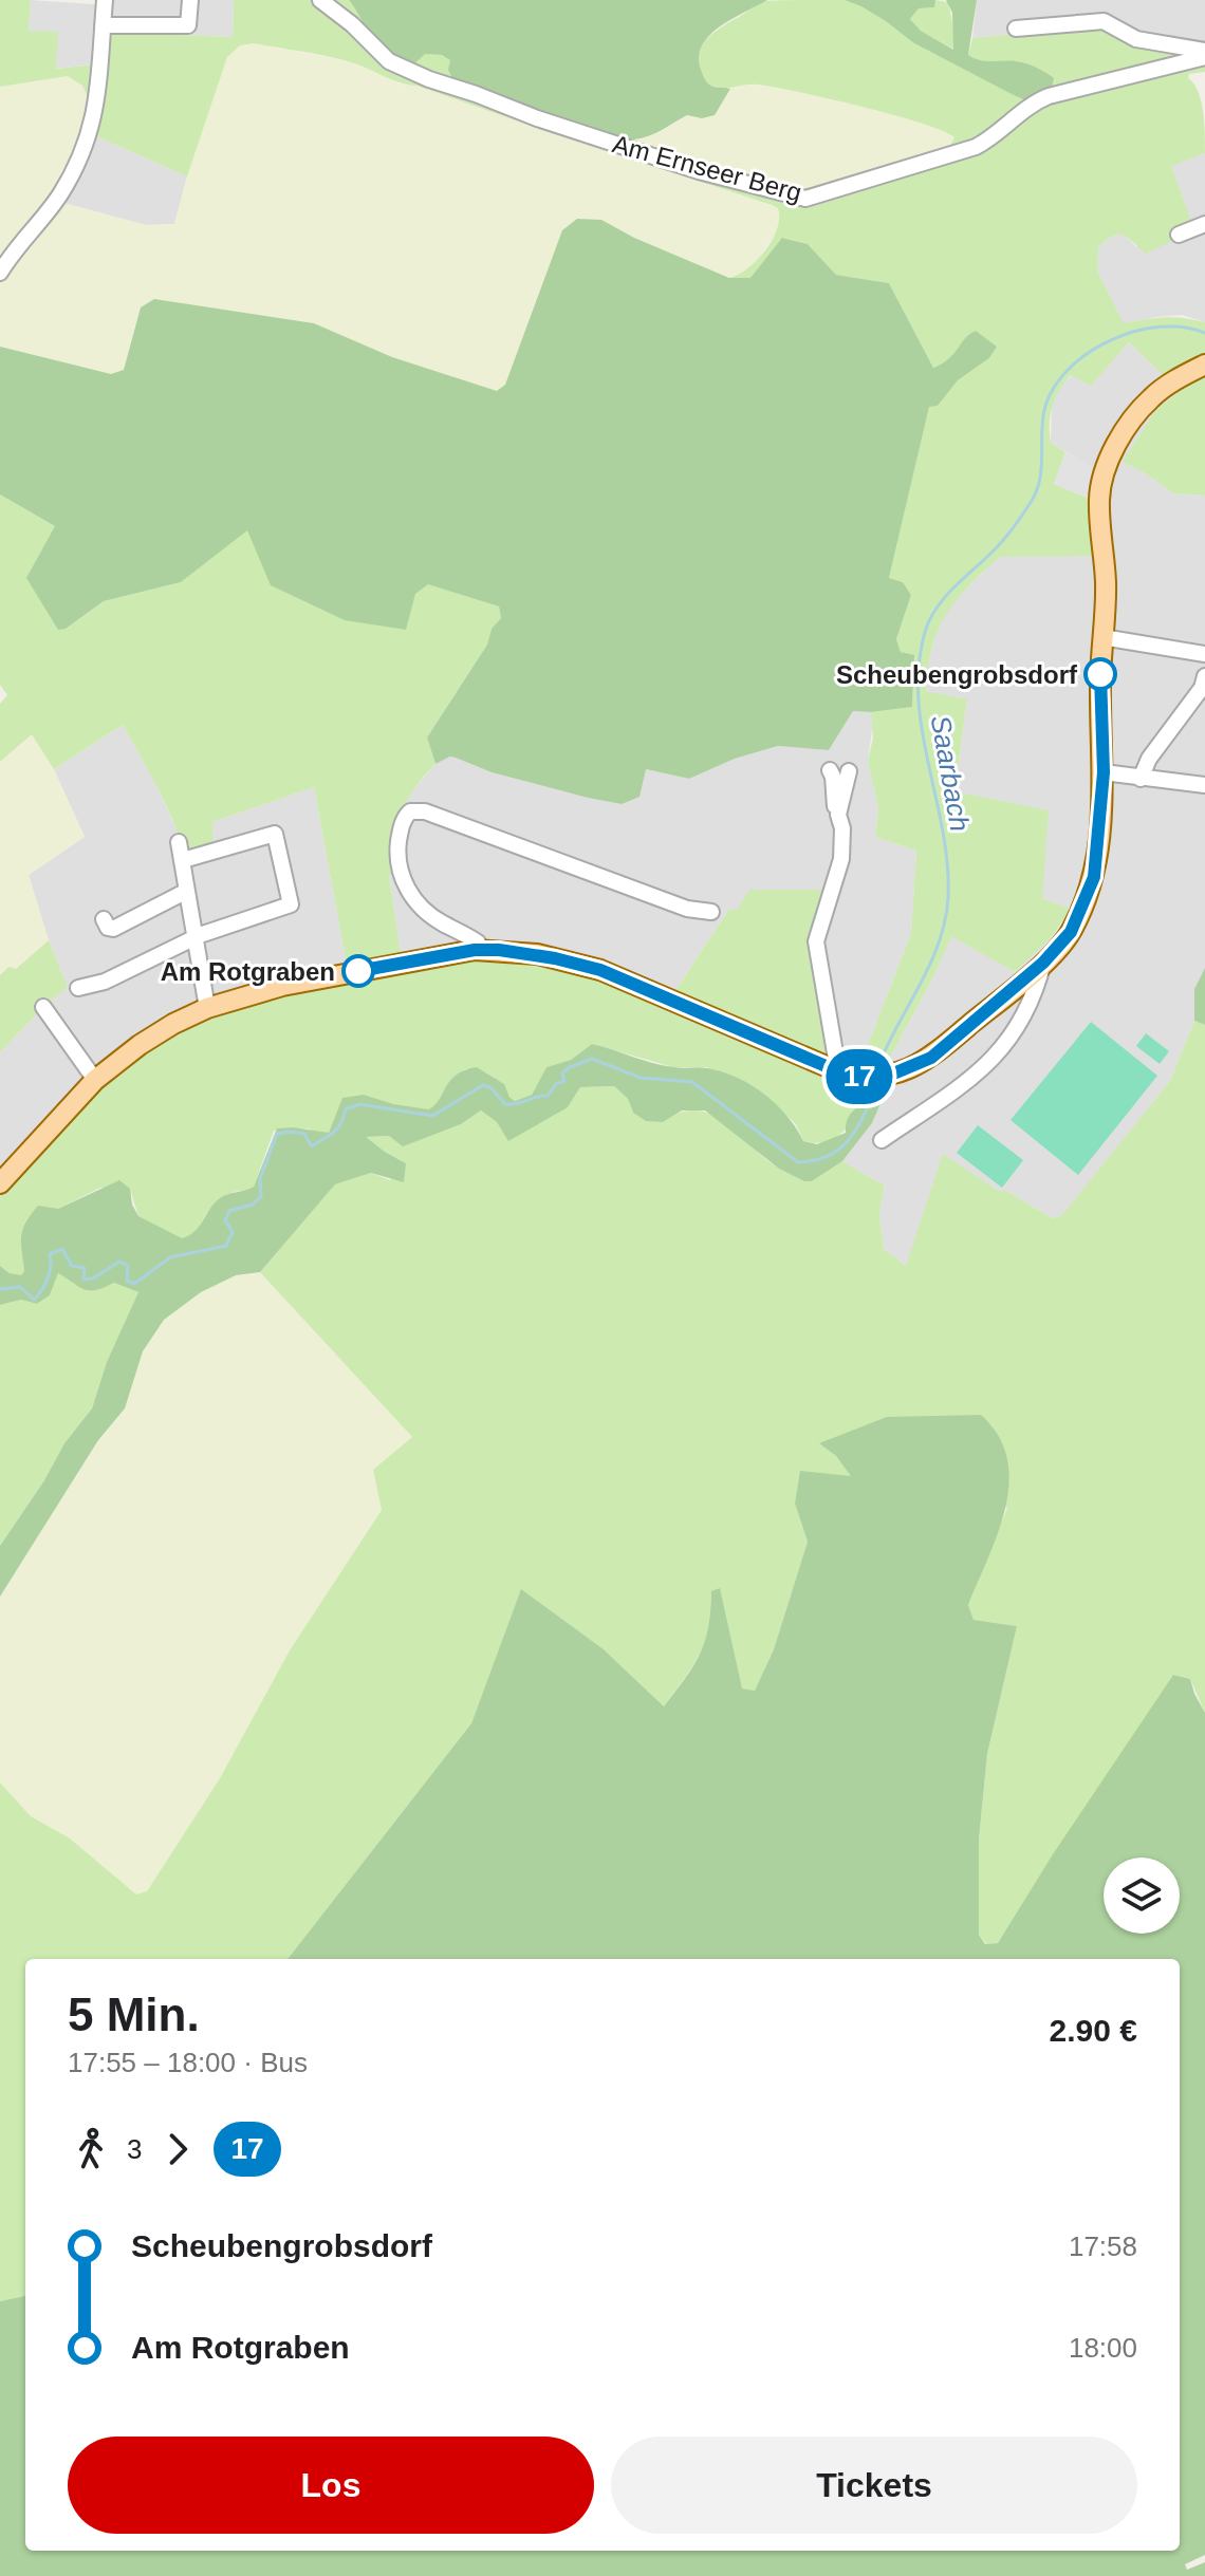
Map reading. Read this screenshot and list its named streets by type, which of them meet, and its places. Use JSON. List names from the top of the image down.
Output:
{
  "streets": {
    "street": ["Am Ernseer Berg"]
  },
  "water": ["Saarbach"],
  "places": ["Scheubengrobsdorf", "Am Rotgraben"],
  "lines": ["bus line 17"],
  "page": {
    "on_map": "17",
    "heading": ["5 Min.", "17:55 – 18:00 · Bus", "2.90 €"],
    "legs": ["3", "17"],
    "list": [
      {
        "name": "Scheubengrobsdorf",
        "value": "17:58"
      },
      {
        "name": "Am Rotgraben",
        "value": "18:00"
      }
    ],
    "buttons": ["Los", "Tickets"]
  }
}
